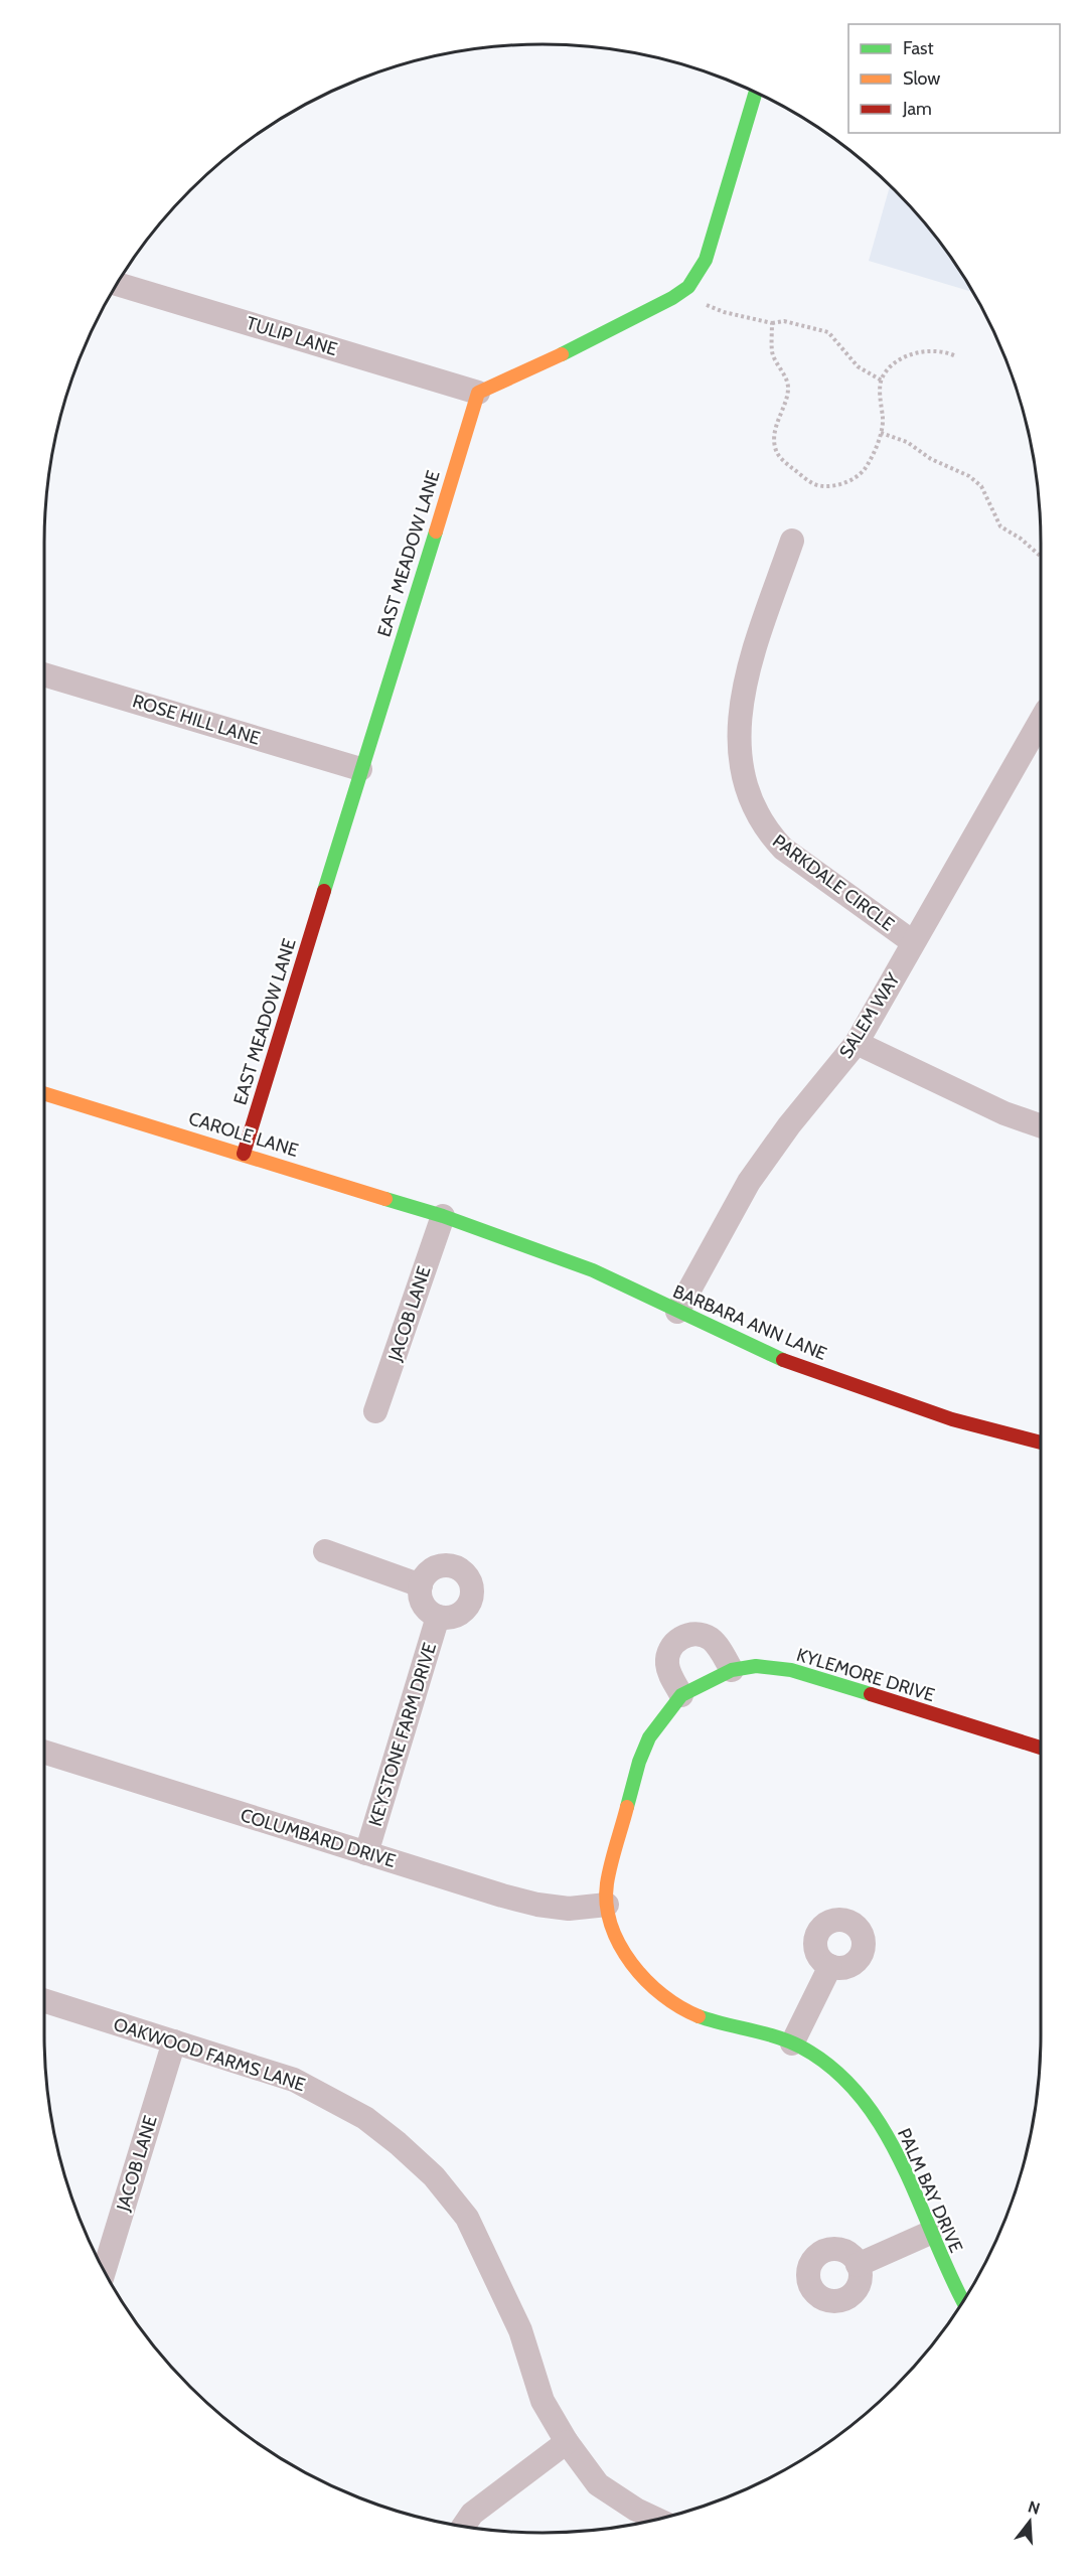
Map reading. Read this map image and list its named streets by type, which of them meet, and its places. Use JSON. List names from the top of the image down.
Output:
{
  "streets": {
    "street": [
      "TULIP LANE",
      "EAST MEADOW LANE",
      "ROSE HILL LANE",
      "PARKDALE CIRCLE",
      "SALEM WAY",
      "CAROLE LANE",
      "JACOB LANE",
      "BARBARA ANN LANE",
      "KYLEMORE DRIVE",
      "KEYSTONE FARM DRIVE",
      "COLUMBARD DRIVE",
      "OAKWOOD FARMS LANE",
      "PALM BAY DRIVE"
    ]
  },
  "crossings": [
    ["TULIP LANE", "EAST MEADOW LANE"],
    ["EAST MEADOW LANE", "ROSE HILL LANE"],
    ["EAST MEADOW LANE", "CAROLE LANE"],
    ["PARKDALE CIRCLE", "SALEM WAY"],
    ["SALEM WAY", "BARBARA ANN LANE"],
    ["CAROLE LANE", "JACOB LANE"],
    ["CAROLE LANE", "BARBARA ANN LANE"],
    ["JACOB LANE", "BARBARA ANN LANE"],
    ["JACOB LANE", "OAKWOOD FARMS LANE"],
    ["KYLEMORE DRIVE", "COLUMBARD DRIVE"],
    ["KYLEMORE DRIVE", "PALM BAY DRIVE"],
    ["KEYSTONE FARM DRIVE", "COLUMBARD DRIVE"],
    ["COLUMBARD DRIVE", "PALM BAY DRIVE"]
  ],
  "legend": ["Fast", "Slow", "Jam"],
  "north": "top"
}
